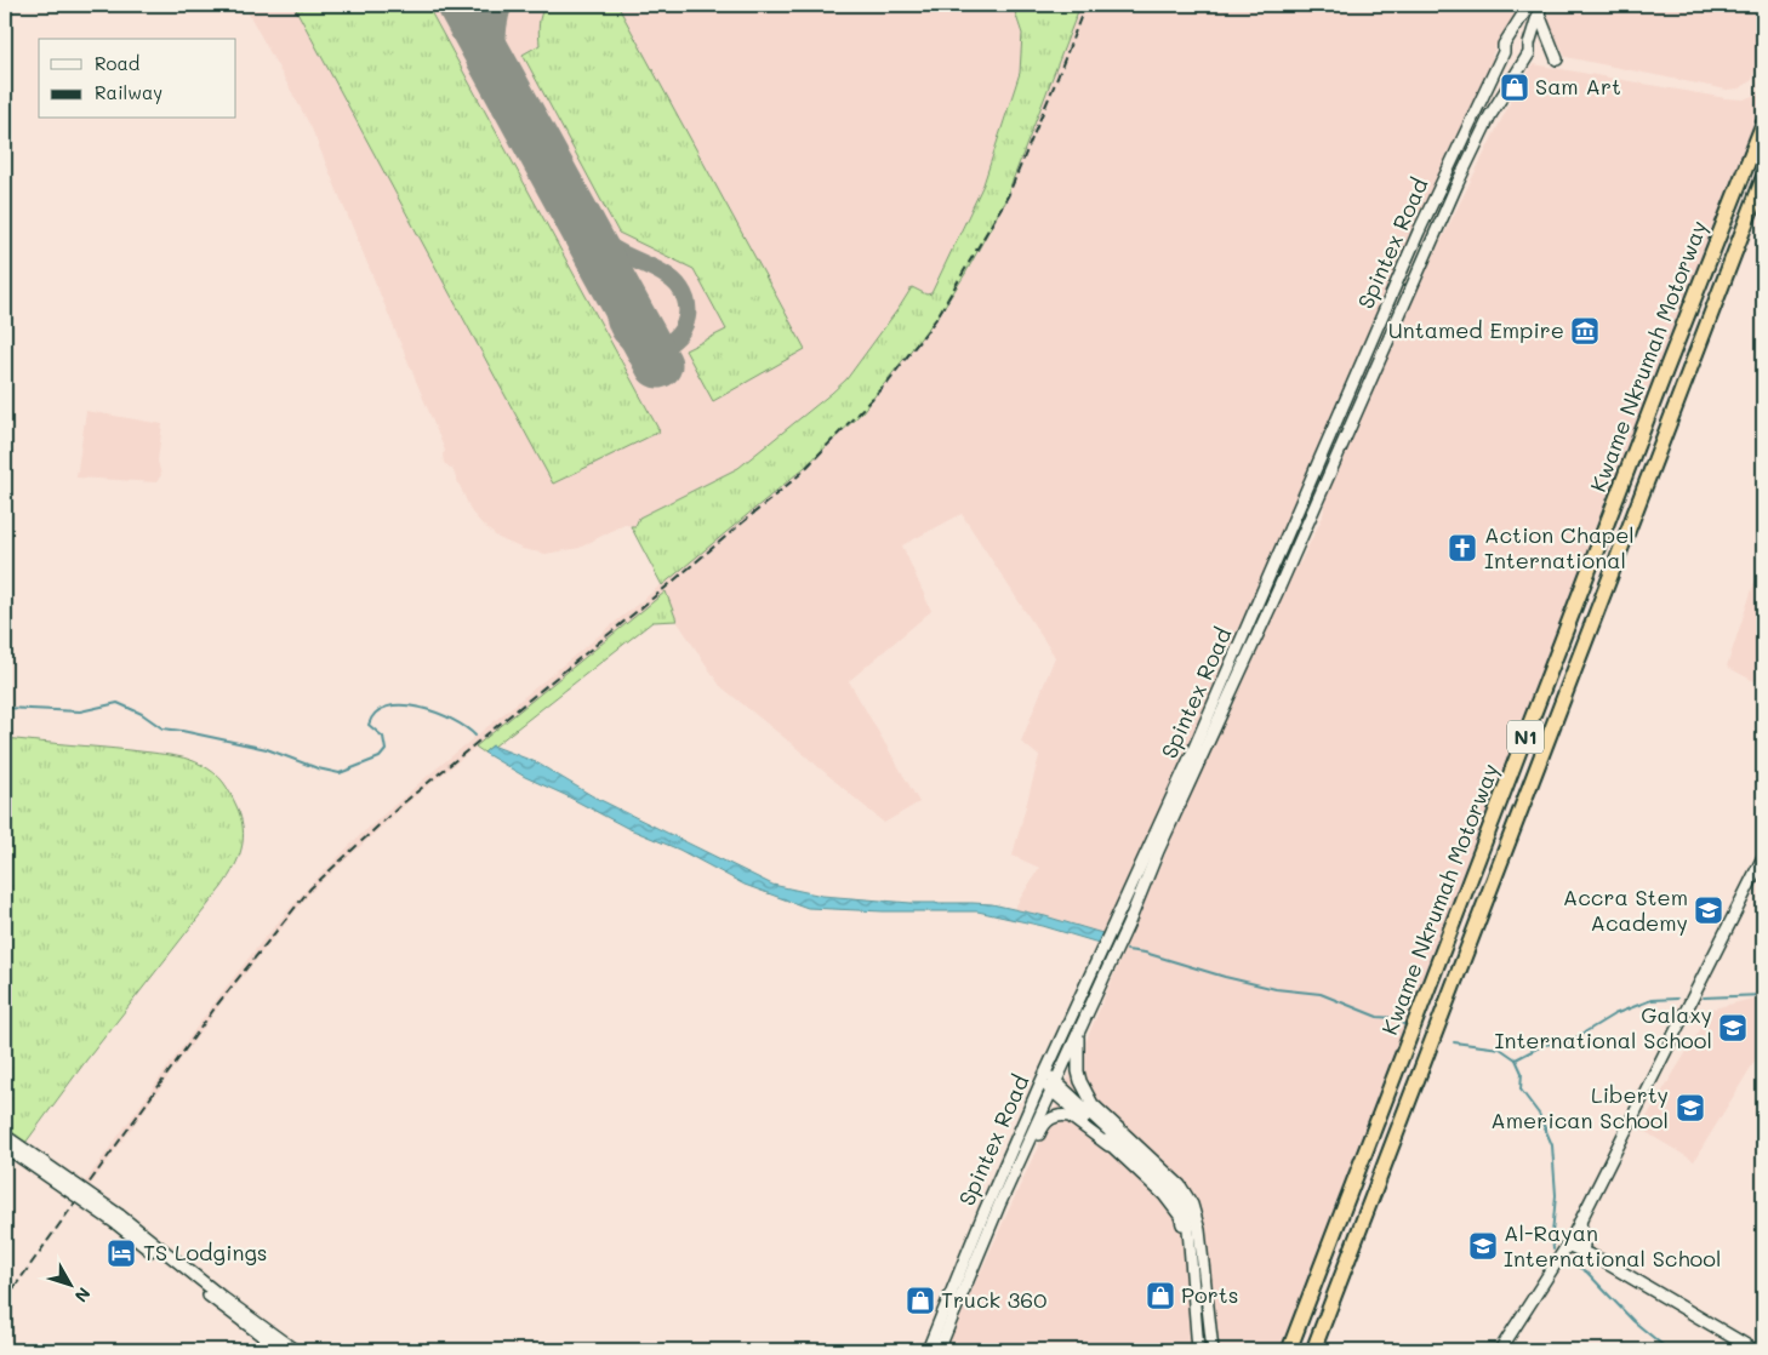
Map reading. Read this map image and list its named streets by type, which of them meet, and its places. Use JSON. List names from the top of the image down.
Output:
{
  "streets": {
    "highway": ["Kwame Nkrumah Motorway", "N1"],
    "main road": ["Spintex Road"]
  },
  "places": {
    "shop": ["Sam Art", "Ports", "Truck 360"],
    "museum": ["Untamed Empire"],
    "church": ["Action Chapel International"],
    "school or university": [
      "Accra Stem Academy",
      "Galaxy International School",
      "Liberty American School",
      "Al-Rayan International School"
    ],
    "hotel": ["TS Lodgings"]
  },
  "legend": ["Road", "Railway"],
  "north": "bottom right"
}
